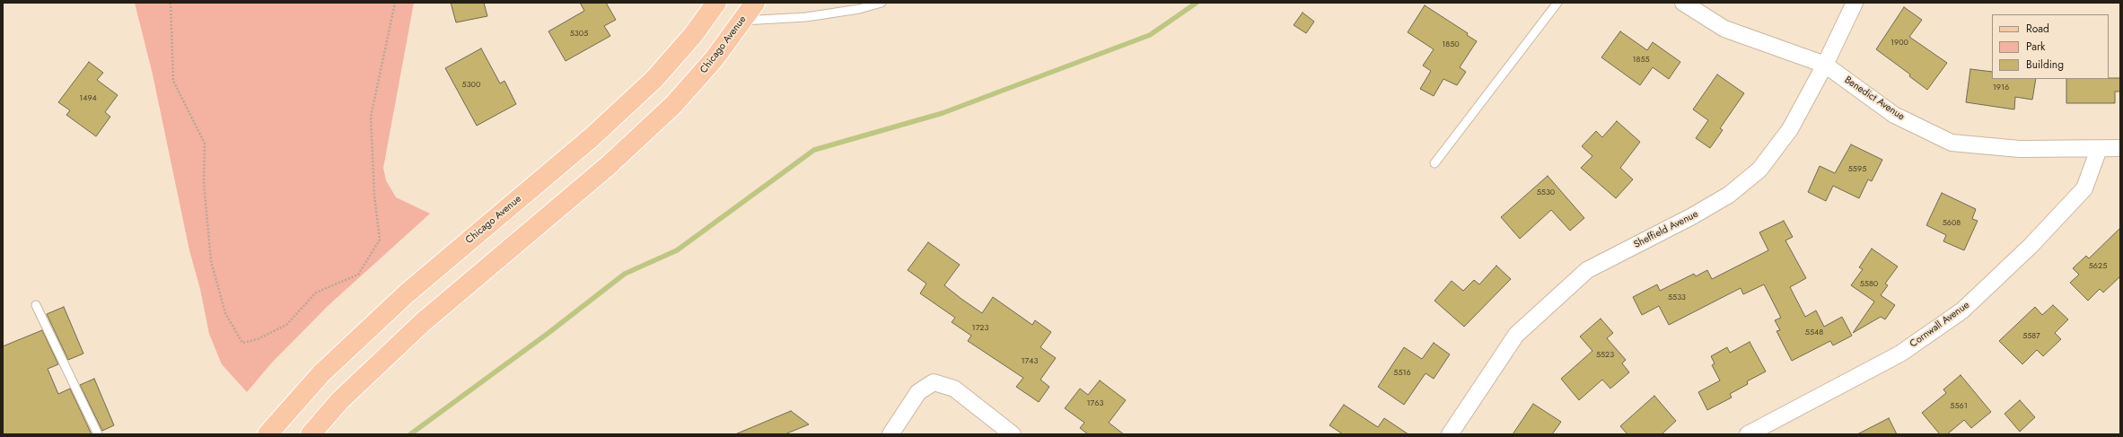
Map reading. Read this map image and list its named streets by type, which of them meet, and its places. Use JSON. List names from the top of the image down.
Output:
{
  "streets": {
    "main road": ["Chicago Avenue"],
    "street": ["Benedict Avenue", "Sheffield Avenue", "Cornwall Avenue"]
  },
  "crossings": [
    ["Benedict Avenue", "Sheffield Avenue"],
    ["Benedict Avenue", "Cornwall Avenue"]
  ],
  "house_numbers": [
    "5305",
    "1900",
    "1850",
    "1855",
    "5300",
    "1916",
    "1494",
    "5595",
    "5530",
    "5608",
    "5625",
    "5580",
    "5533",
    "1723",
    "5548",
    "5587",
    "5523",
    "1743",
    "5516",
    "1763",
    "5561"
  ],
  "legend": ["Road", "Park", "Building"]
}
